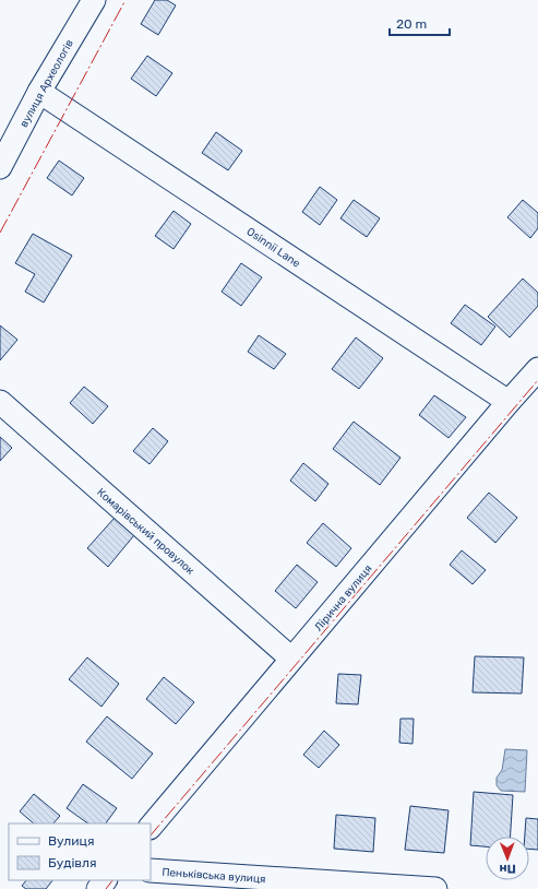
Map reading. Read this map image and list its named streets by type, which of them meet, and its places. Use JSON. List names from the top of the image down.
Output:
{
  "streets": {
    "street": [
      "вулиця Археологів",
      "Osinnii Lane",
      "Комарівський провулок",
      "Лірична вулиця",
      "Пеньківська вулиця"
    ]
  },
  "crossings": [
    ["вулиця Археологів", "Osinnii Lane"],
    ["Osinnii Lane", "Лірична вулиця"],
    ["Комарівський провулок", "Лірична вулиця"]
  ],
  "legend": ["Вулиця", "Будівля"],
  "scale_bar": "20 m",
  "north": "bottom"
}
